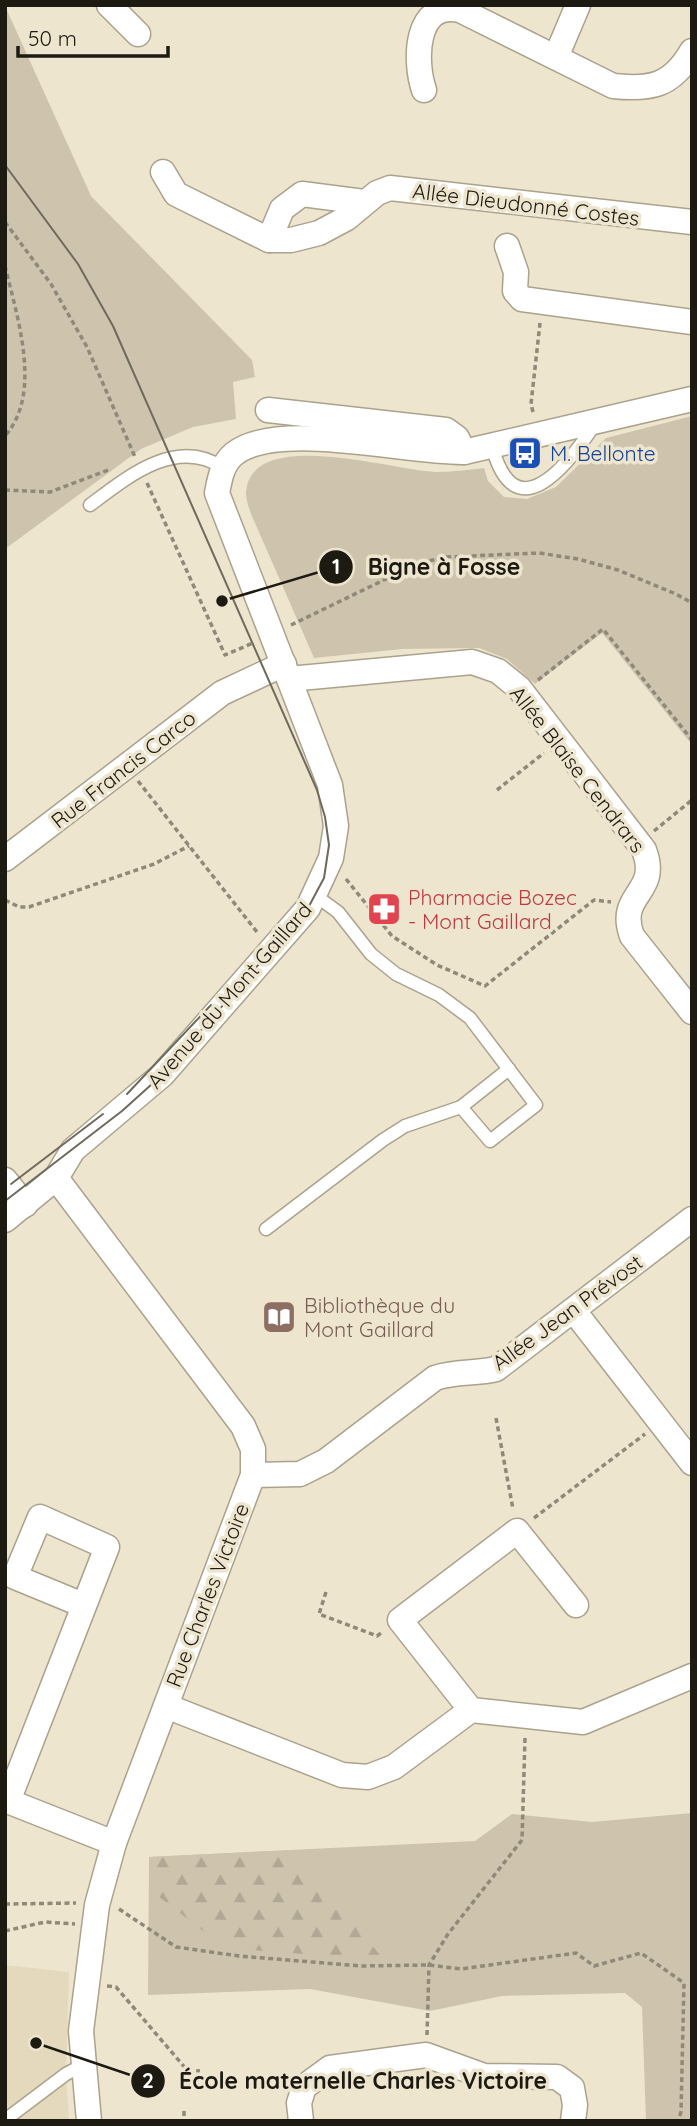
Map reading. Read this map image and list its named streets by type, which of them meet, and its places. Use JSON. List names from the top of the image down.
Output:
{
  "streets": {
    "street": [
      "Allée Dieudonné Costes",
      "Rue Francis Carco",
      "Allée Blaise Cendrars",
      "Avenue du Mont Gaillard",
      "Allée Jean Prévost",
      "Rue Charles Victoire"
    ]
  },
  "crossings": [
    ["Rue Francis Carco", "Allée Blaise Cendrars"],
    ["Rue Francis Carco", "Avenue du Mont Gaillard"],
    ["Allée Blaise Cendrars", "Avenue du Mont Gaillard"],
    ["Avenue du Mont Gaillard", "Rue Charles Victoire"],
    ["Allée Jean Prévost", "Rue Charles Victoire"]
  ],
  "places": {
    "bus stop": ["M. Bellonte"],
    "other": ["Bigne à Fosse", "École maternelle Charles Victoire"],
    "pharmacy": ["Pharmacie Bozec - Mont Gaillard"],
    "library": ["Bibliothèque du Mont Gaillard"]
  },
  "scale_bar": "50 m"
}
